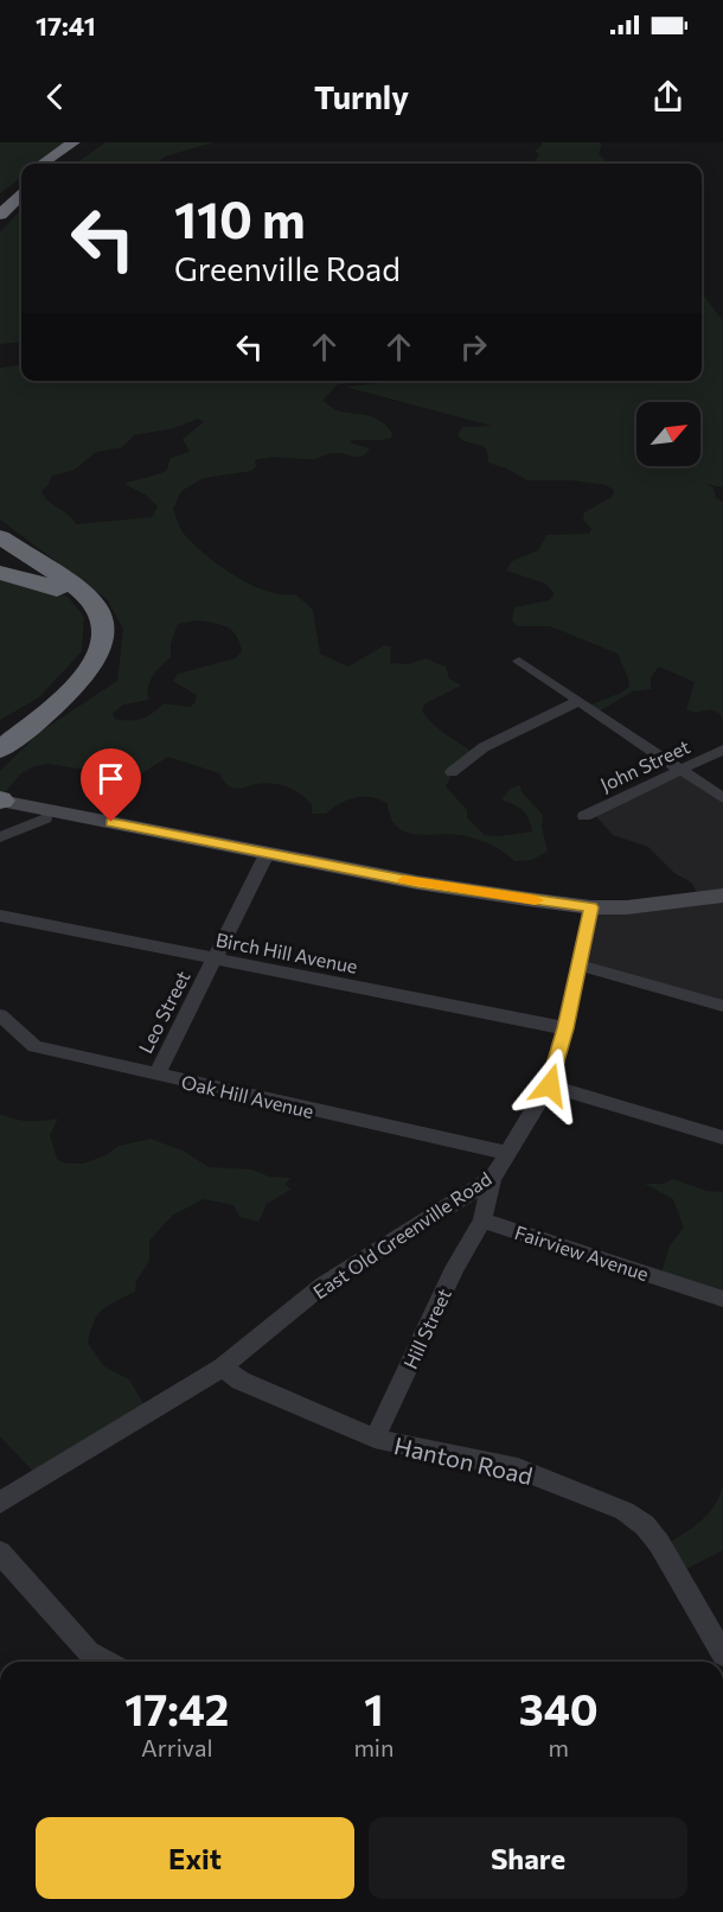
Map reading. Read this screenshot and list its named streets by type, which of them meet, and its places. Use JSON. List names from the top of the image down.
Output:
{
  "streets": {
    "street": [
      "John Street",
      "Birch Hill Avenue",
      "Leo Street",
      "Oak Hill Avenue",
      "East Old Greenville Road",
      "Fairview Avenue",
      "Hill Street",
      "Hanton Road"
    ]
  },
  "crossings": [
    ["Birch Hill Avenue", "Leo Street"],
    ["Birch Hill Avenue", "East Old Greenville Road"],
    ["Leo Street", "Oak Hill Avenue"],
    ["Oak Hill Avenue", "East Old Greenville Road"],
    ["East Old Greenville Road", "Hanton Road"],
    ["Fairview Avenue", "Hill Street"],
    ["Hill Street", "Hanton Road"]
  ],
  "north": "top right",
  "page": {
    "status": "17:41",
    "header": "Turnly",
    "turn": ["110 m", "Greenville Road"],
    "eta": [
      "17:42",
      "Arrival",
      "1",
      "min",
      "340",
      "m"
    ],
    "buttons": ["Exit", "Share"]
  }
}
